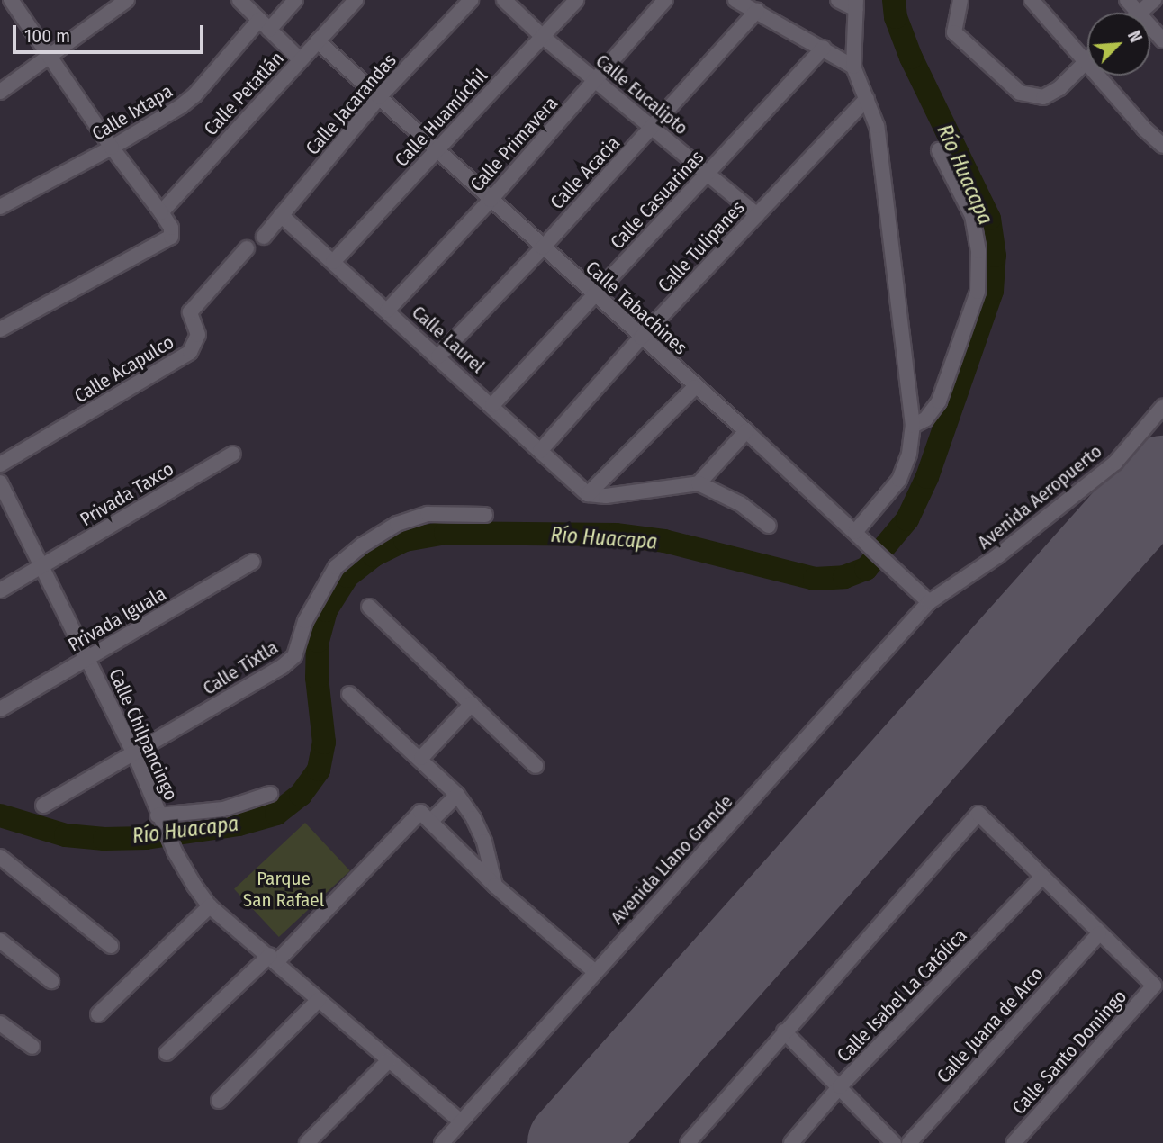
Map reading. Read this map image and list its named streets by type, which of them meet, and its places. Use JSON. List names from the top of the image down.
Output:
{
  "streets": {
    "street": [
      "Calle Petatlán",
      "Calle Eucalipto",
      "Calle Jacarandas",
      "Calle Ixtapa",
      "Calle Huamúchil",
      "Calle Primavera",
      "Calle Acacia",
      "Calle Casuarinas",
      "Calle Tulipanes",
      "Calle Tabachines",
      "Calle Laurel",
      "Calle Acapulco",
      "Privada Taxco",
      "Avenida Aeropuerto",
      "Privada Iguala",
      "Calle Tixtla",
      "Calle Chilpancingo",
      "Avenida Llano Grande",
      "Calle Isabel La Católica",
      "Calle Juana de Arco",
      "Calle Santo Domingo"
    ]
  },
  "crossings": [
    ["Calle Petatlán", "Calle Tabachines"],
    ["Calle Eucalipto", "Calle Huamúchil"],
    ["Calle Eucalipto", "Calle Primavera"],
    ["Calle Eucalipto", "Calle Acacia"],
    ["Calle Eucalipto", "Calle Casuarinas"],
    ["Calle Eucalipto", "Calle Tulipanes"],
    ["Calle Jacarandas", "Calle Tabachines"],
    ["Calle Jacarandas", "Calle Laurel"],
    ["Calle Huamúchil", "Calle Tabachines"],
    ["Calle Huamúchil", "Calle Laurel"],
    ["Calle Primavera", "Calle Tabachines"],
    ["Calle Primavera", "Calle Laurel"],
    ["Calle Acacia", "Calle Tabachines"],
    ["Calle Acacia", "Calle Laurel"],
    ["Calle Casuarinas", "Calle Tabachines"],
    ["Calle Casuarinas", "Calle Laurel"],
    ["Calle Tulipanes", "Calle Tabachines"],
    ["Calle Tulipanes", "Calle Laurel"],
    ["Calle Tabachines", "Avenida Aeropuerto"],
    ["Calle Tabachines", "Avenida Llano Grande"],
    ["Privada Taxco", "Calle Chilpancingo"],
    ["Avenida Aeropuerto", "Avenida Llano Grande"],
    ["Privada Iguala", "Calle Chilpancingo"],
    ["Calle Tixtla", "Calle Chilpancingo"],
    ["Calle Chilpancingo", "Avenida Llano Grande"],
    ["Calle Juana de Arco", "Calle Santo Domingo"]
  ],
  "water": ["Río Huacapa"],
  "parks": ["Parque San Rafael"],
  "scale_bar": "100 m",
  "north": "top right"
}
